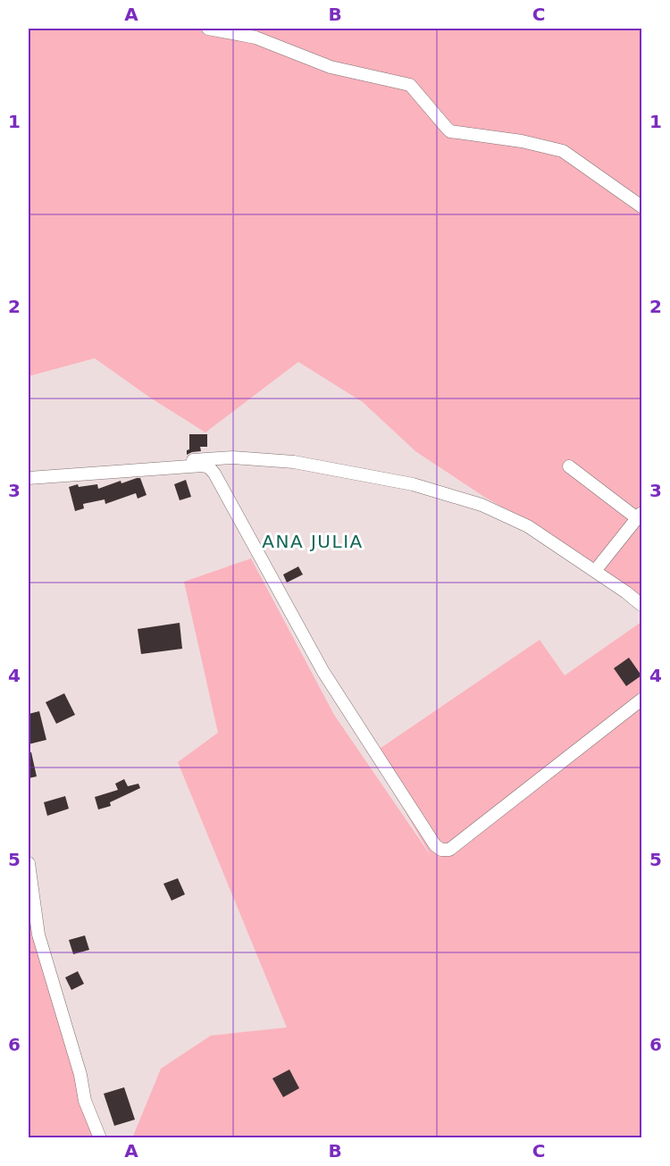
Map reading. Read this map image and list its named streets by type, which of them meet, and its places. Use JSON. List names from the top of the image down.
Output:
{
  "districts": ["ANA JULIA"],
  "grid": {
    "columns": ["A", "B", "C"],
    "rows": [
      "1",
      "2",
      "3",
      "4",
      "5",
      "6"
    ]
  }
}
